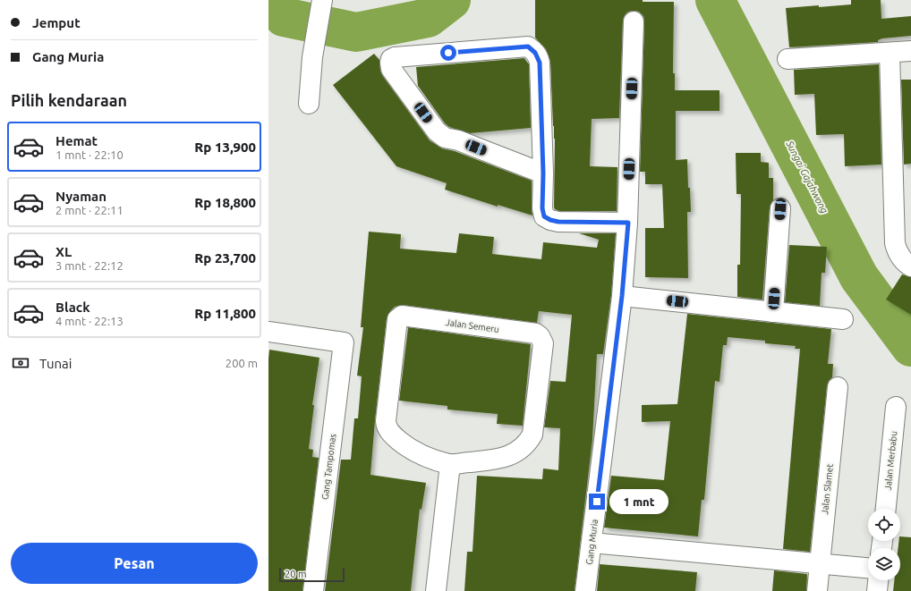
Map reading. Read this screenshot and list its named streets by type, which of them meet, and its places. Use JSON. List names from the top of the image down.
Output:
{
  "streets": {
    "street": [
      "Jalan Semeru",
      "Jalan Merbabu",
      "Gang Tampomas",
      "Jalan Slamet",
      "Gang Muria"
    ]
  },
  "water": ["Sungai Gajahwong"],
  "scale_bar": "20 m",
  "page": {
    "banner": ["Jemput", "Gang Muria"],
    "heading": "Pilih kendaraan",
    "list": [
      {
        "name": "Hemat",
        "note": "1 mnt · 22:10",
        "value": "Rp 13,900"
      },
      {
        "name": "Nyaman",
        "note": "2 mnt · 22:11",
        "value": "Rp 18,800"
      },
      {
        "name": "XL",
        "note": "3 mnt · 22:12",
        "value": "Rp 23,700"
      },
      {
        "name": "Black",
        "note": "4 mnt · 22:13",
        "value": "Rp 11,800"
      }
    ],
    "pay": ["Tunai", "200 m"],
    "bubble": "1 mnt",
    "buttons": "Pesan",
    "scale": "20 m"
  }
}
